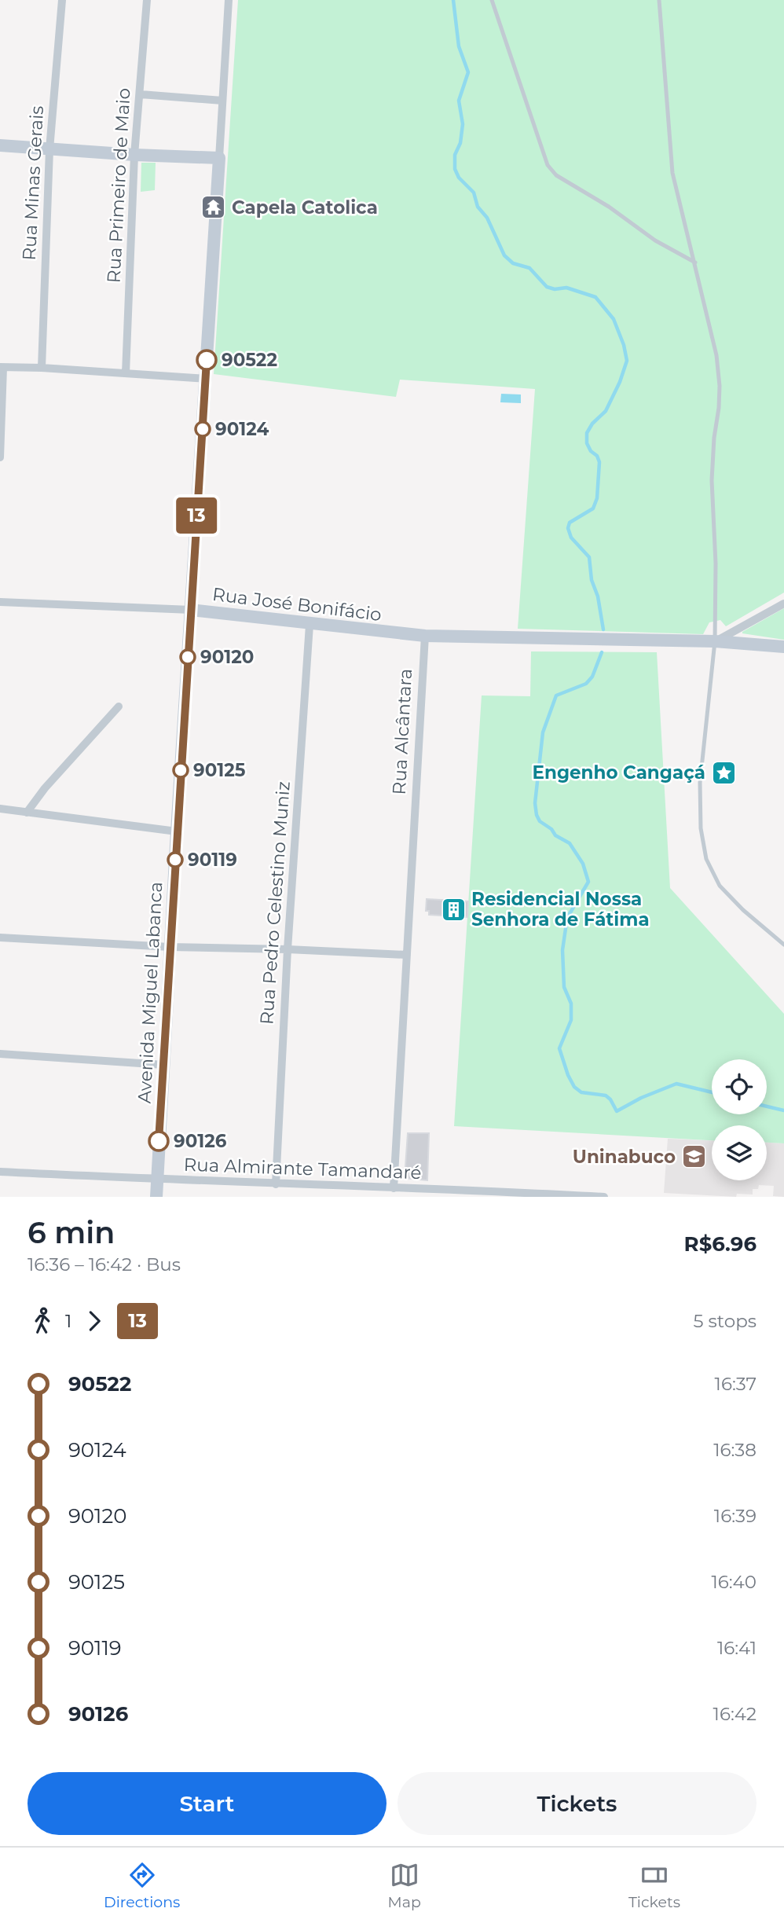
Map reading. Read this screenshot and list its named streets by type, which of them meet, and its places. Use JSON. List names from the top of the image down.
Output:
{
  "streets": {
    "main road": ["Rua José Bonifácio", "Avenida Miguel Labanca"],
    "street": [
      "Rua Minas Gerais",
      "Rua Primeiro de Maio",
      "Rua Alcântara",
      "Rua Pedro Celestino Muniz",
      "Rua Almirante Tamandaré"
    ]
  },
  "crossings": [
    ["Rua José Bonifácio", "Rua Alcântara"],
    ["Rua José Bonifácio", "Rua Pedro Celestino Muniz"],
    ["Rua José Bonifácio", "Avenida Miguel Labanca"],
    ["Rua Alcântara", "Rua Almirante Tamandaré"],
    ["Rua Pedro Celestino Muniz", "Rua Almirante Tamandaré"],
    ["Avenida Miguel Labanca", "Rua Almirante Tamandaré"]
  ],
  "places": {
    "temple": ["Capela Catolica"],
    "other": [
      "90522",
      "90124",
      "90120",
      "90125",
      "90119",
      "90126"
    ],
    "place": ["Engenho Cangaçá"],
    "building": ["Residencial Nossa Senhora de Fátima"],
    "school or university": ["Uninabuco"]
  },
  "lines": ["bus line 13"],
  "page": {
    "on_map": "13",
    "heading": ["6 min", "16:36 – 16:42 · Bus", "R$6.96"],
    "legs": ["1", "13", "5 stops"],
    "list": [
      {
        "name": "90522",
        "value": "16:37"
      },
      {
        "name": "90124",
        "value": "16:38"
      },
      {
        "name": "90120",
        "value": "16:39"
      },
      {
        "name": "90125",
        "value": "16:40"
      },
      {
        "name": "90119",
        "value": "16:41"
      },
      {
        "name": "90126",
        "value": "16:42"
      }
    ],
    "buttons": ["Start", "Tickets"],
    "tabs": ["Directions", "Map", "Tickets"]
  }
}
